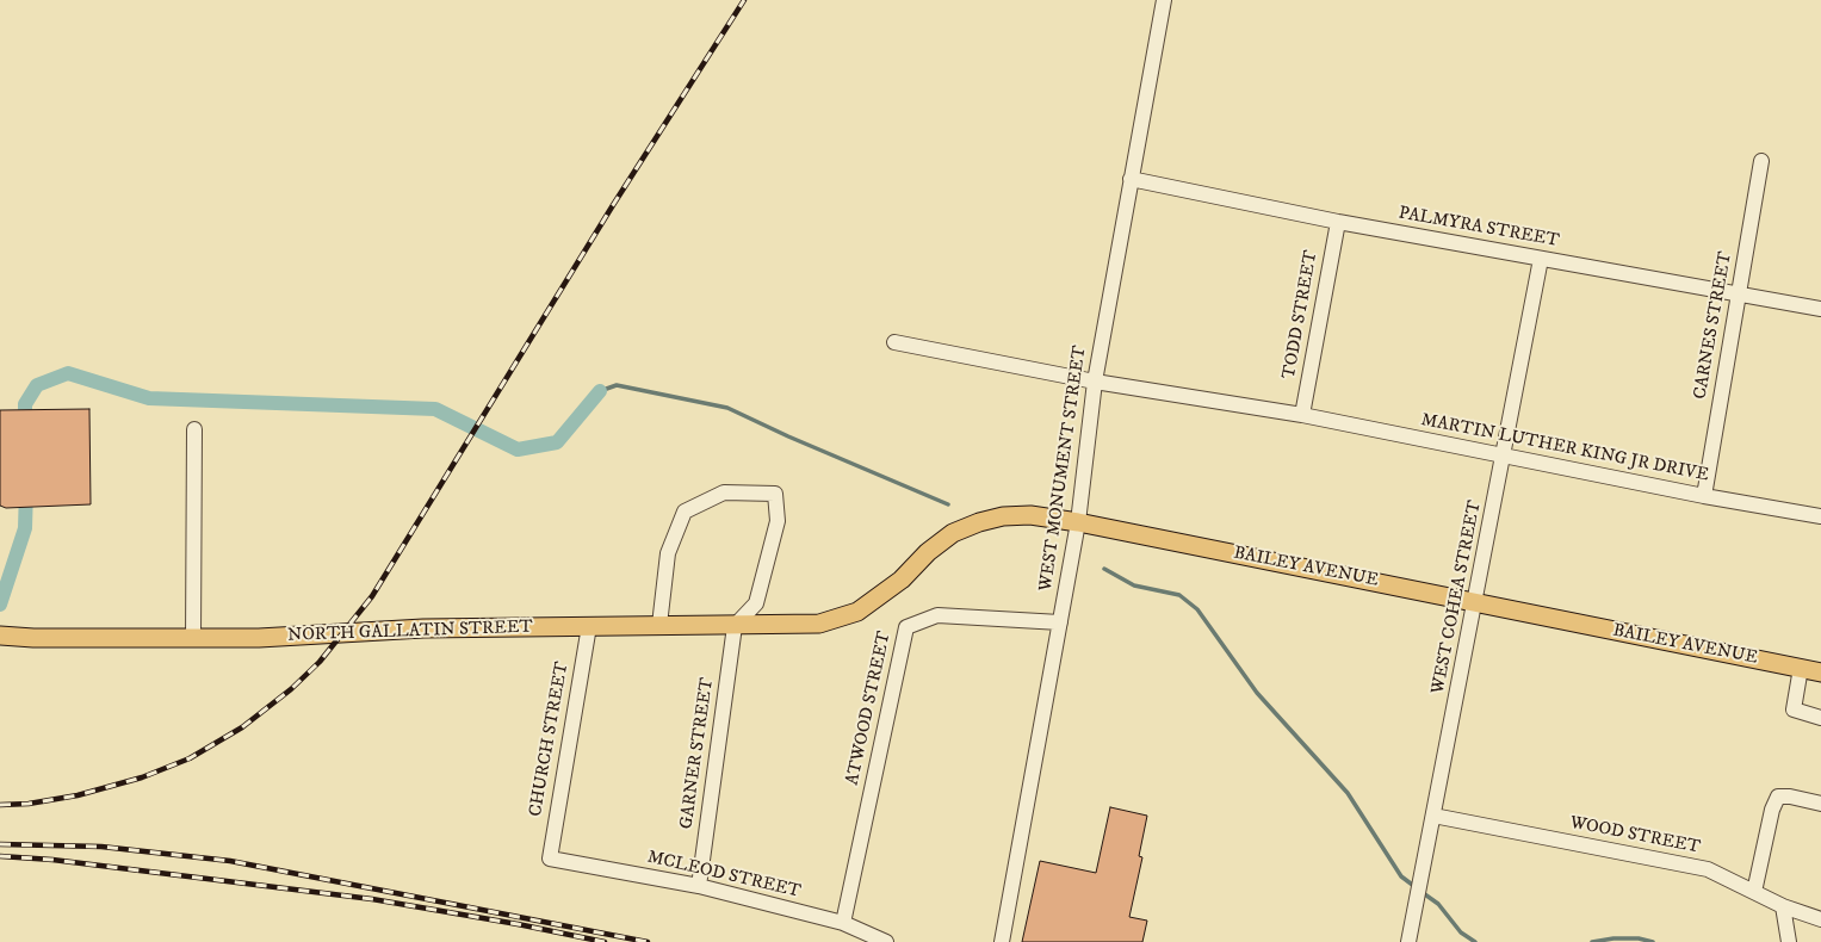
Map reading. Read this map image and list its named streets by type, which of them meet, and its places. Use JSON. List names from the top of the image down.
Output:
{
  "streets": {
    "main road": ["BAILEY AVENUE", "NORTH GALLATIN STREET"],
    "street": [
      "PALMYRA STREET",
      "TODD STREET",
      "CARNES STREET",
      "MARTIN LUTHER KING JR DRIVE",
      "WEST MONUMENT STREET",
      "WEST COHEA STREET",
      "ATWOOD STREET",
      "CHURCH STREET",
      "GARNER STREET",
      "WOOD STREET",
      "MCLEOD STREET"
    ]
  },
  "crossings": [
    ["PALMYRA STREET", "TODD STREET"],
    ["PALMYRA STREET", "CARNES STREET"],
    ["PALMYRA STREET", "WEST MONUMENT STREET"],
    ["PALMYRA STREET", "WEST COHEA STREET"],
    ["TODD STREET", "MARTIN LUTHER KING JR DRIVE"],
    ["CARNES STREET", "MARTIN LUTHER KING JR DRIVE"],
    ["MARTIN LUTHER KING JR DRIVE", "WEST MONUMENT STREET"],
    ["MARTIN LUTHER KING JR DRIVE", "WEST COHEA STREET"],
    ["WEST MONUMENT STREET", "BAILEY AVENUE"],
    ["WEST MONUMENT STREET", "ATWOOD STREET"],
    ["BAILEY AVENUE", "WEST COHEA STREET"],
    ["BAILEY AVENUE", "NORTH GALLATIN STREET"],
    ["WEST COHEA STREET", "WOOD STREET"],
    ["NORTH GALLATIN STREET", "CHURCH STREET"],
    ["NORTH GALLATIN STREET", "GARNER STREET"],
    ["ATWOOD STREET", "MCLEOD STREET"],
    ["CHURCH STREET", "MCLEOD STREET"],
    ["GARNER STREET", "MCLEOD STREET"]
  ]
}
